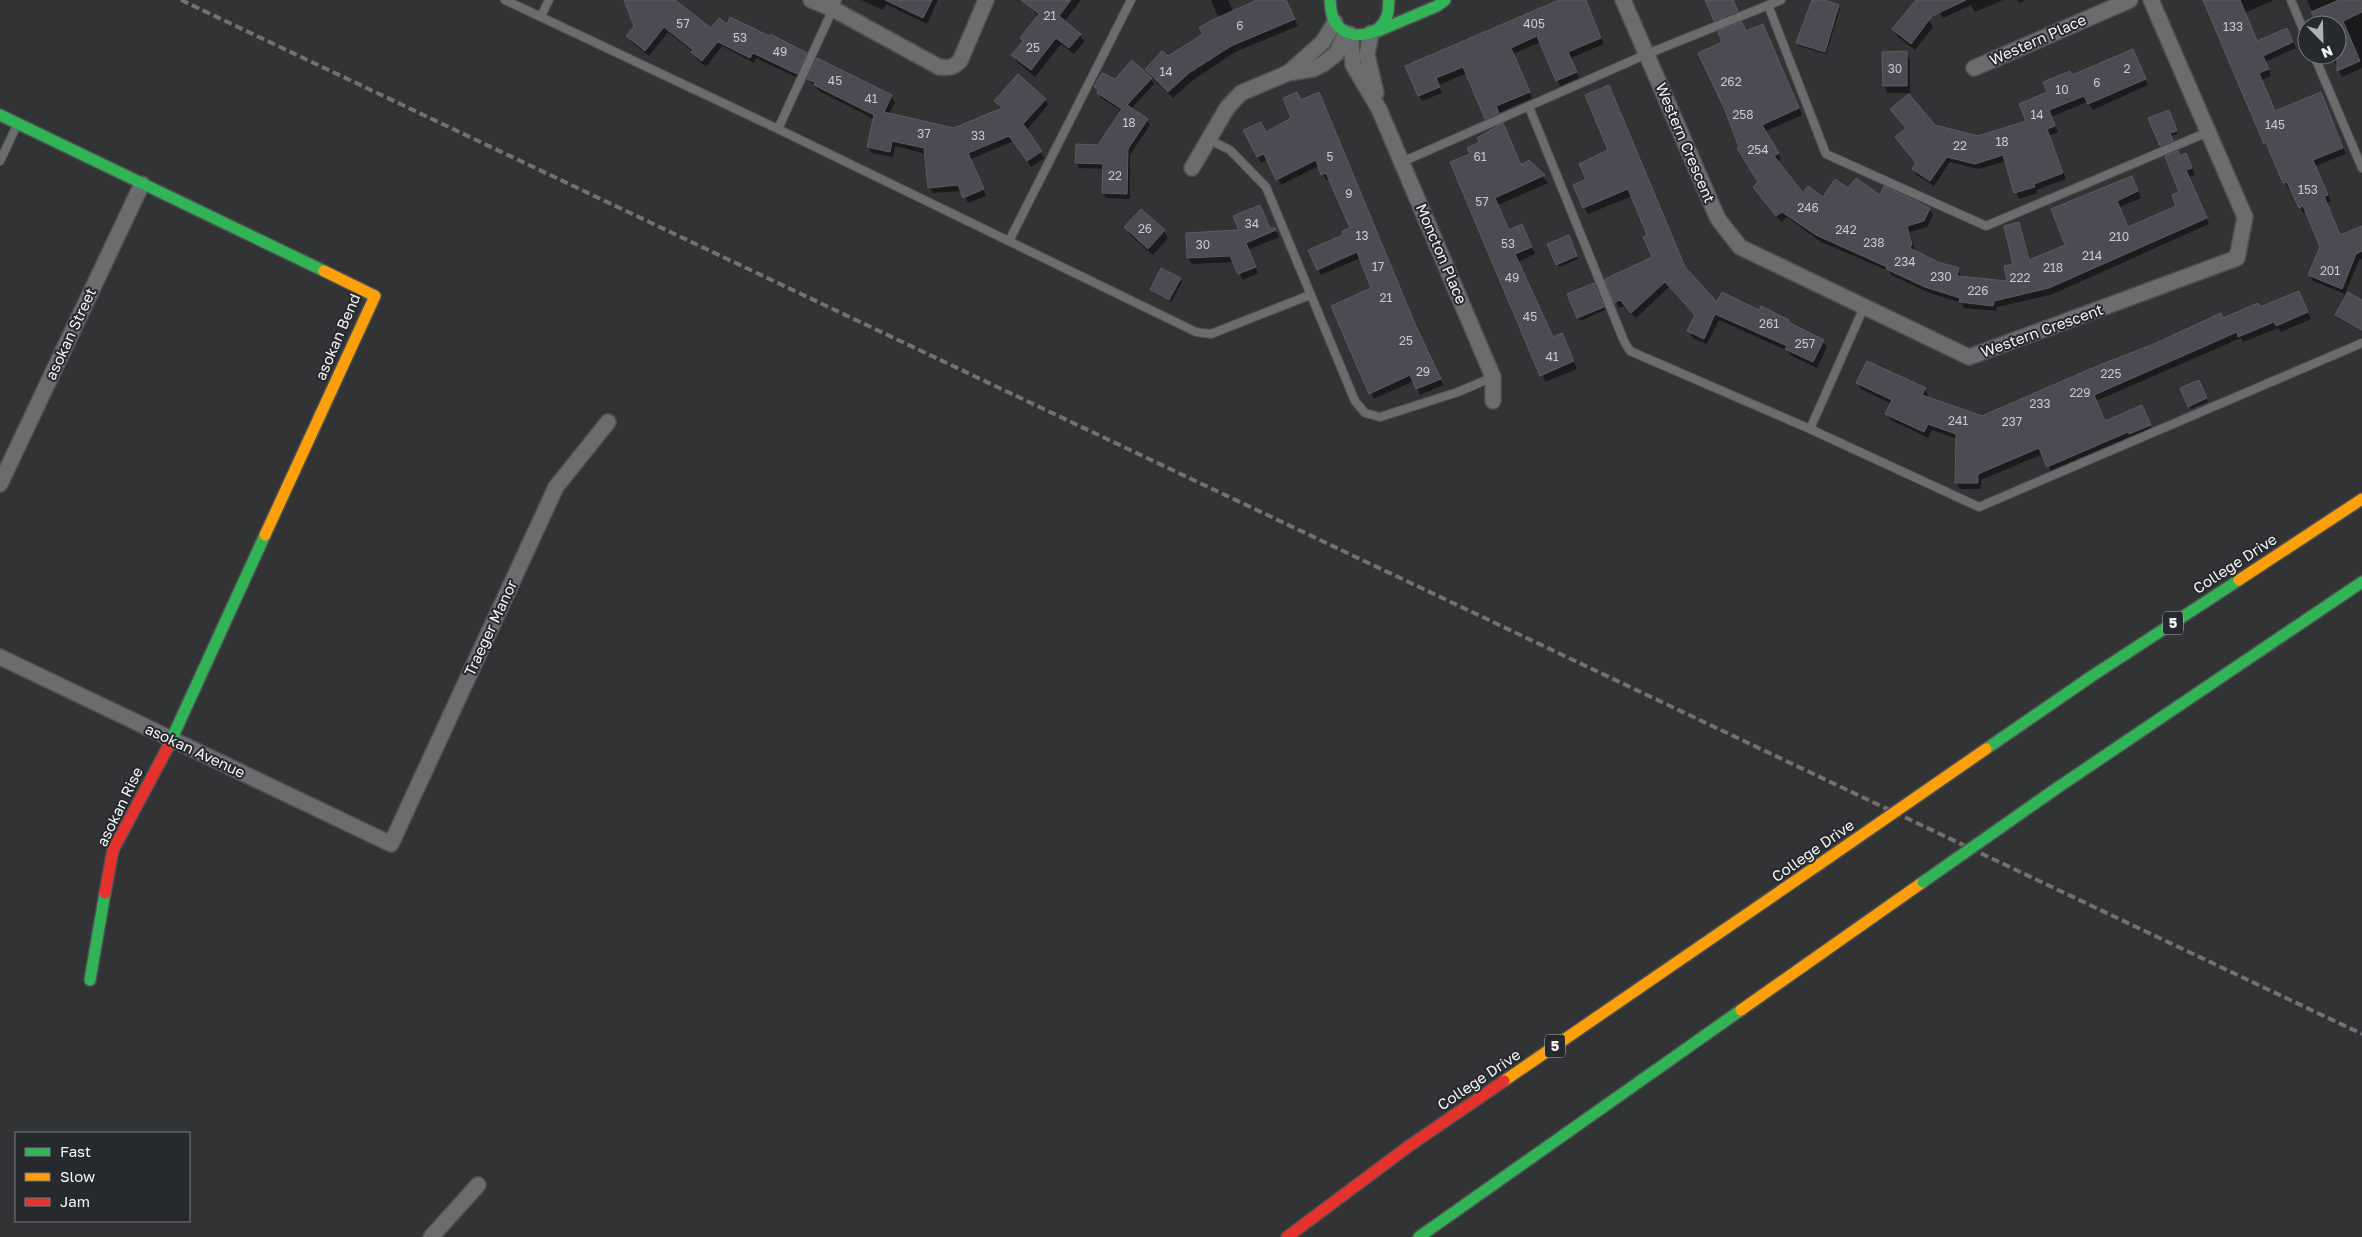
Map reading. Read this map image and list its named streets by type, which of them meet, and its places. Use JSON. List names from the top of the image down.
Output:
{
  "streets": {
    "main road": [
      "asokan Bend",
      "College Drive",
      "5",
      "asokan Rise"
    ],
    "street": [
      "Western Place",
      "Western Crescent",
      "Moncton Place",
      "asokan Street",
      "Traeger Manor",
      "asokan Avenue"
    ]
  },
  "crossings": [
    ["asokan Street", "asokan Bend"],
    ["asokan Bend", "asokan Avenue"],
    ["asokan Bend", "asokan Rise"],
    ["Traeger Manor", "asokan Avenue"],
    ["asokan Avenue", "asokan Rise"]
  ],
  "house_numbers": [
    "21",
    "57",
    "405",
    "6",
    "133",
    "53",
    "25",
    "49",
    "30",
    "2",
    "14",
    "45",
    "262",
    "6",
    "10",
    "41",
    "258",
    "14",
    "18",
    "145",
    "37",
    "33",
    "18",
    "22",
    "254",
    "5",
    "61",
    "22",
    "153",
    "9",
    "57",
    "246",
    "34",
    "26",
    "242",
    "13",
    "210",
    "238",
    "53",
    "30",
    "214",
    "234",
    "17",
    "218",
    "201",
    "230",
    "49",
    "222",
    "226",
    "21",
    "45",
    "261",
    "25",
    "257",
    "41",
    "29",
    "225",
    "229",
    "233",
    "241",
    "237"
  ],
  "legend": ["Fast", "Slow", "Jam"],
  "north": "bottom right"
}
